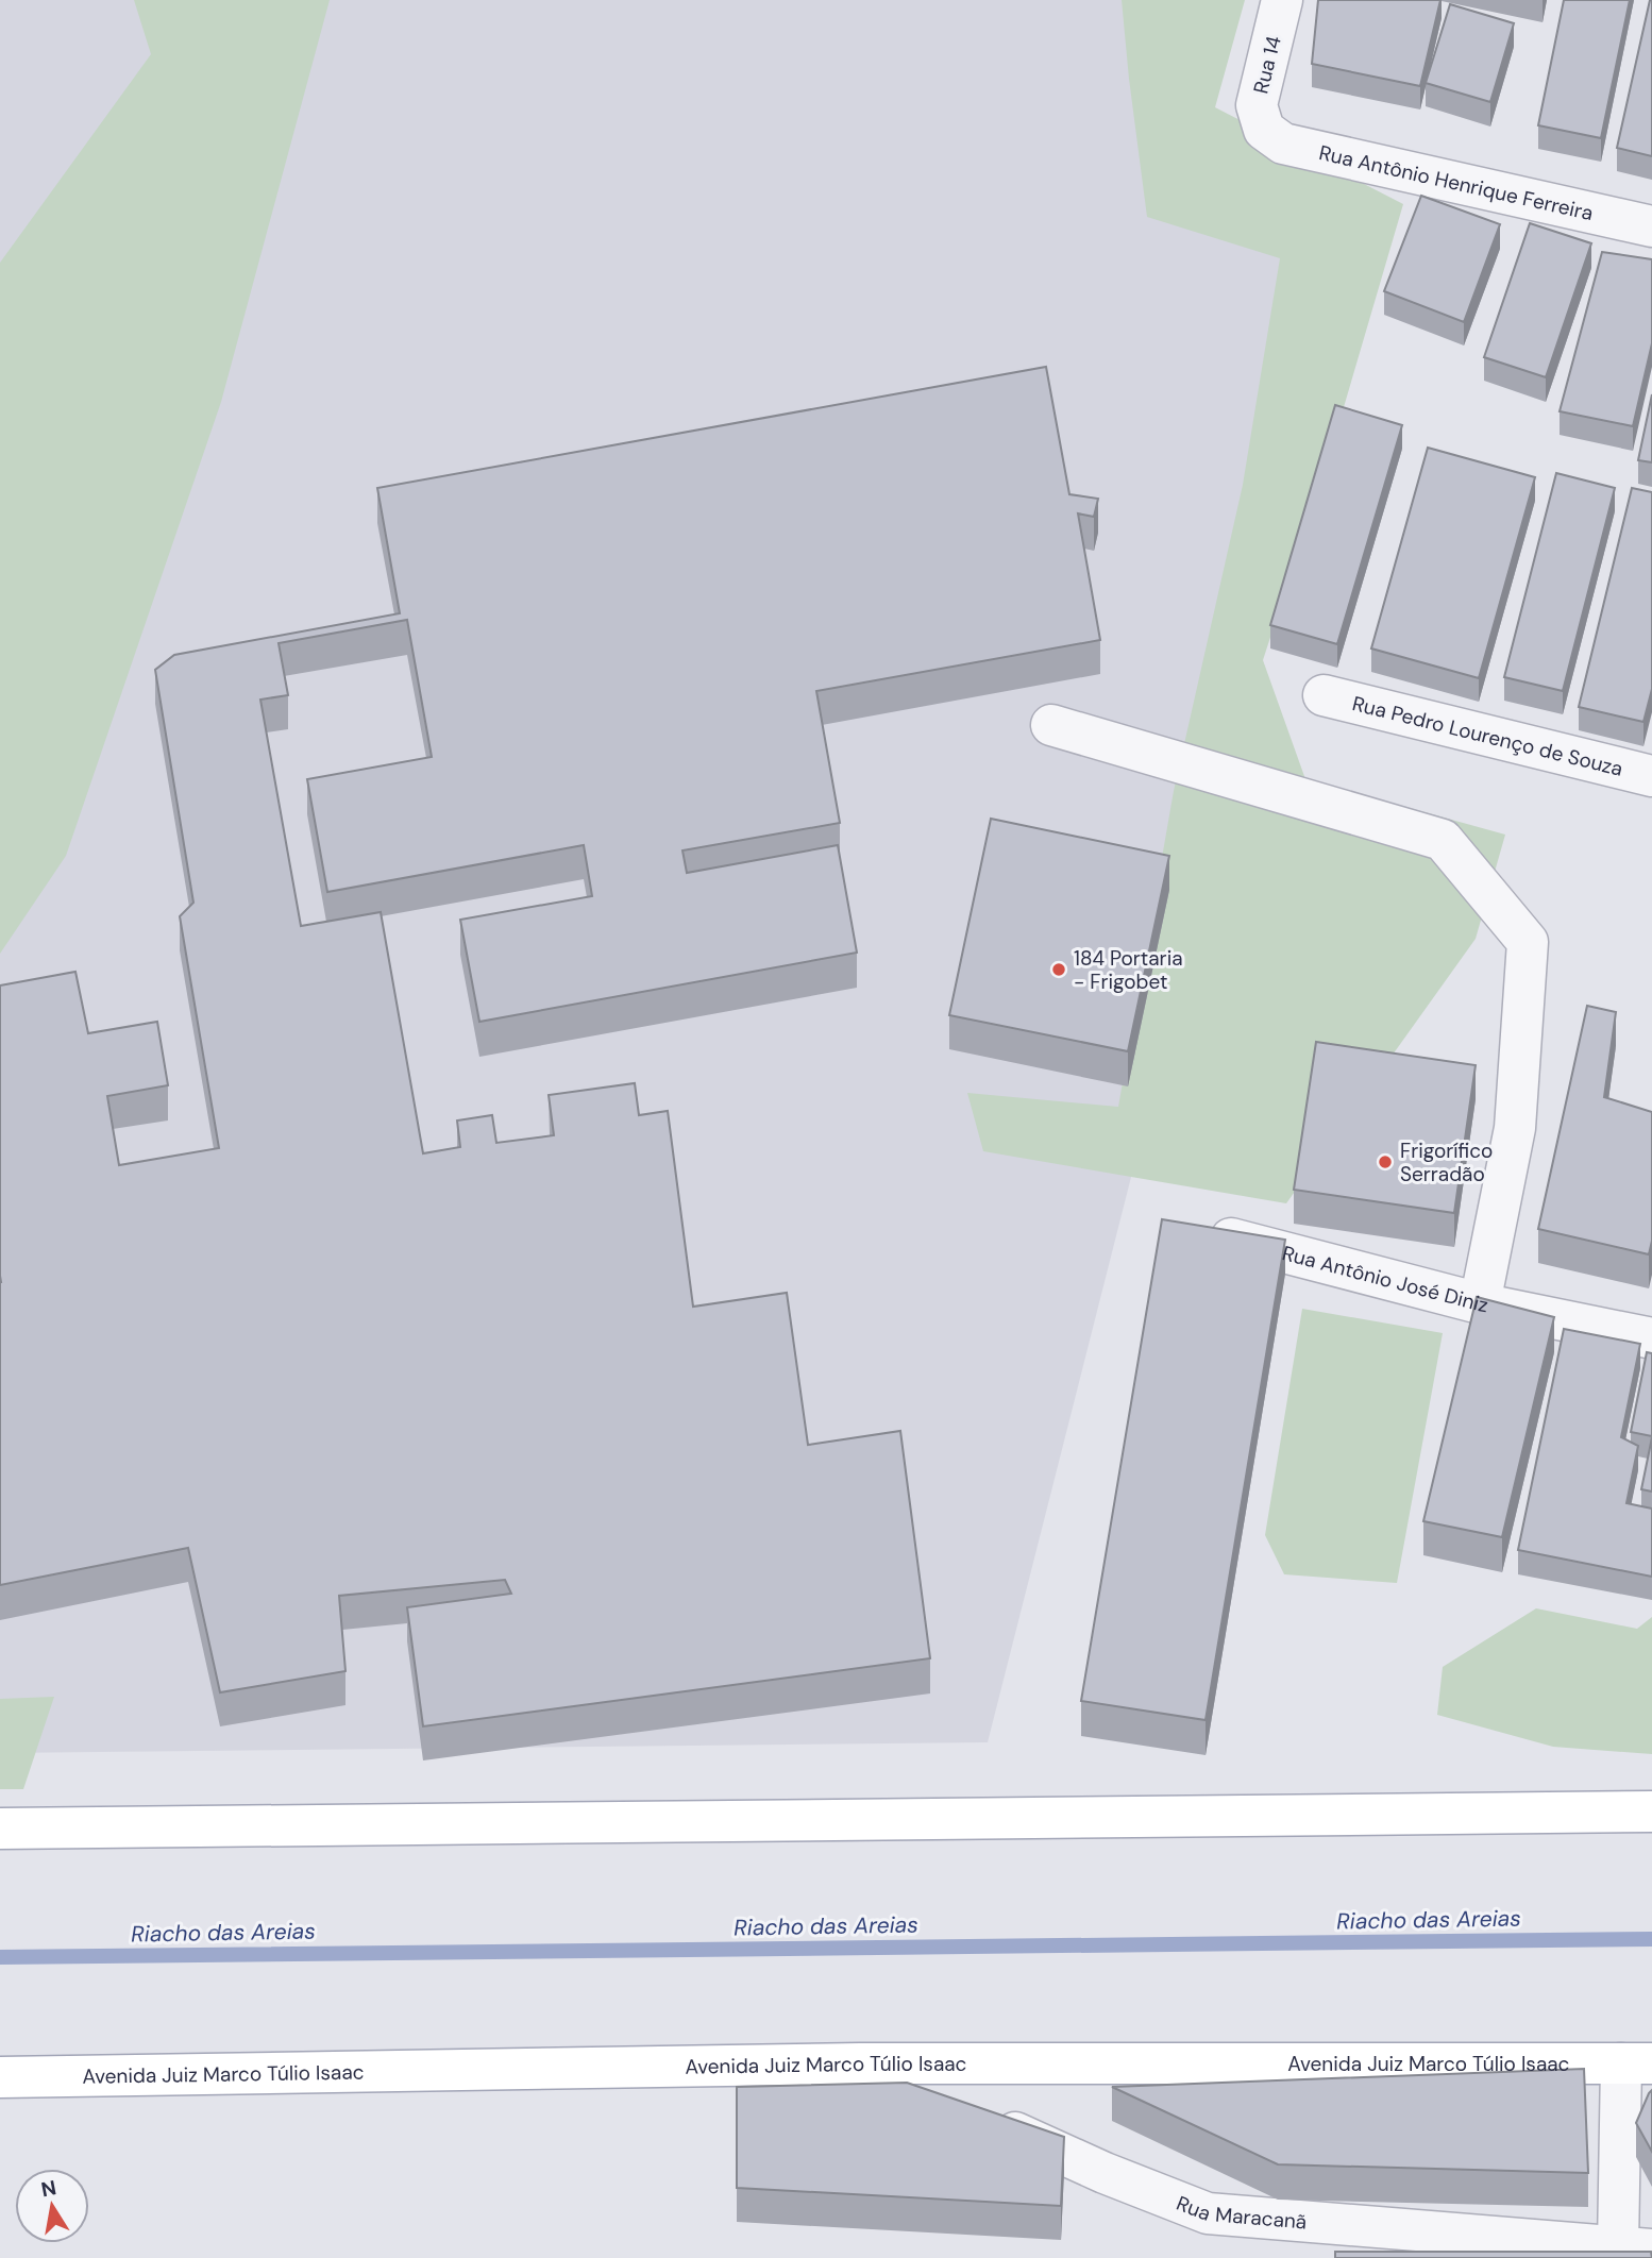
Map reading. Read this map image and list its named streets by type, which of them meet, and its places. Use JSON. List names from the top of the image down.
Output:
{
  "streets": {
    "main road": ["Avenida Juiz Marco Túlio Isaac"],
    "street": [
      "Rua 14",
      "Rua Antônio Henrique Ferreira",
      "Rua Pedro Lourenço de Souza",
      "Rua Antônio José Diniz",
      "Rua Maracanã"
    ]
  },
  "crossings": [
    ["Rua 14", "Rua Antônio Henrique Ferreira"]
  ],
  "water": ["Riacho das Areias"],
  "places": ["184 Portaria - Frigobet", "Frigorífico Serradão"],
  "north": "top"
}
